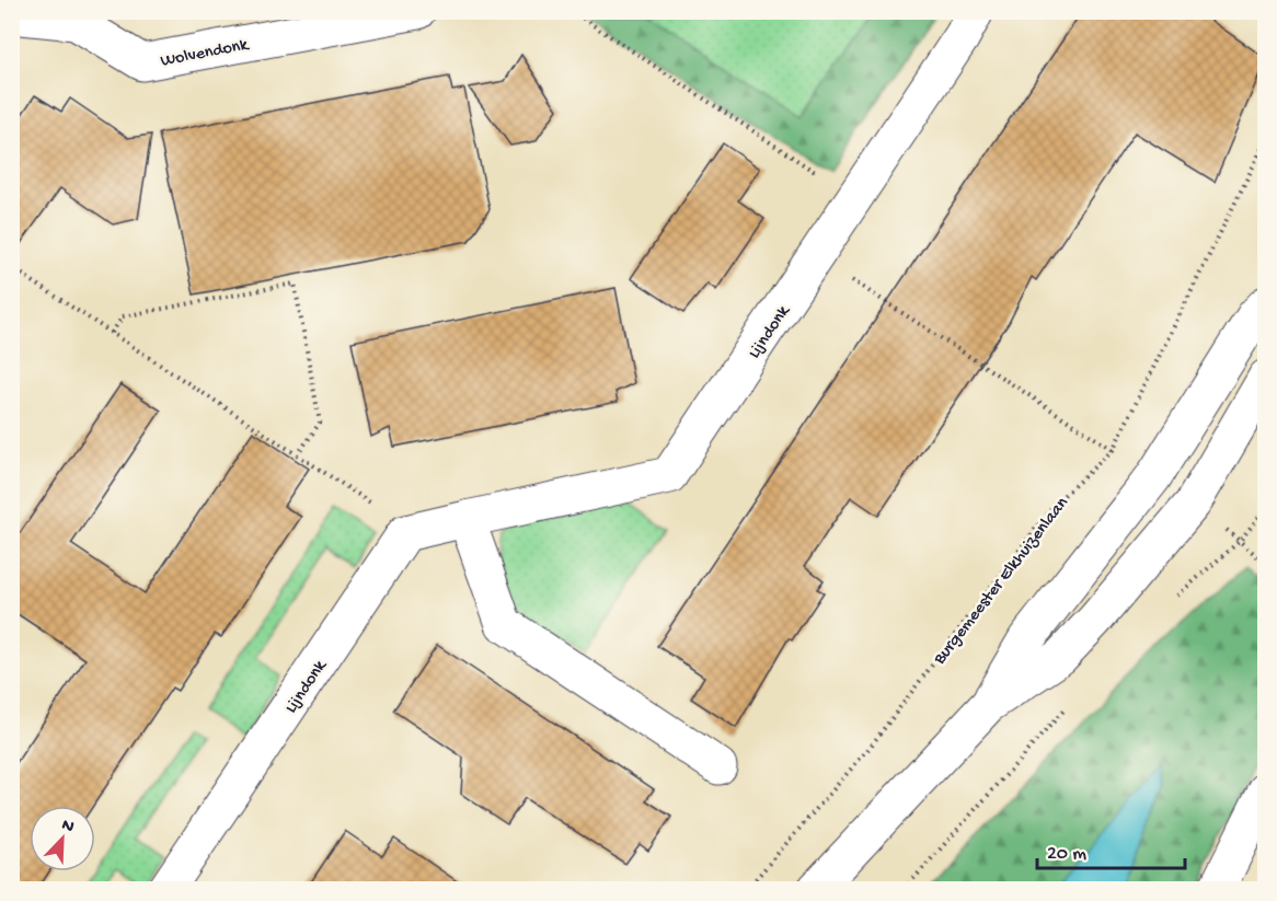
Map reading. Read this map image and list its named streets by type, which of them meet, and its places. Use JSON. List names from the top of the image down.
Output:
{
  "streets": {
    "street": ["Wolvendonk", "Lijndonk"],
    "path": ["Burgemeester Elkhuizenlaan"]
  },
  "scale_bar": "20 m",
  "north": "top right"
}
